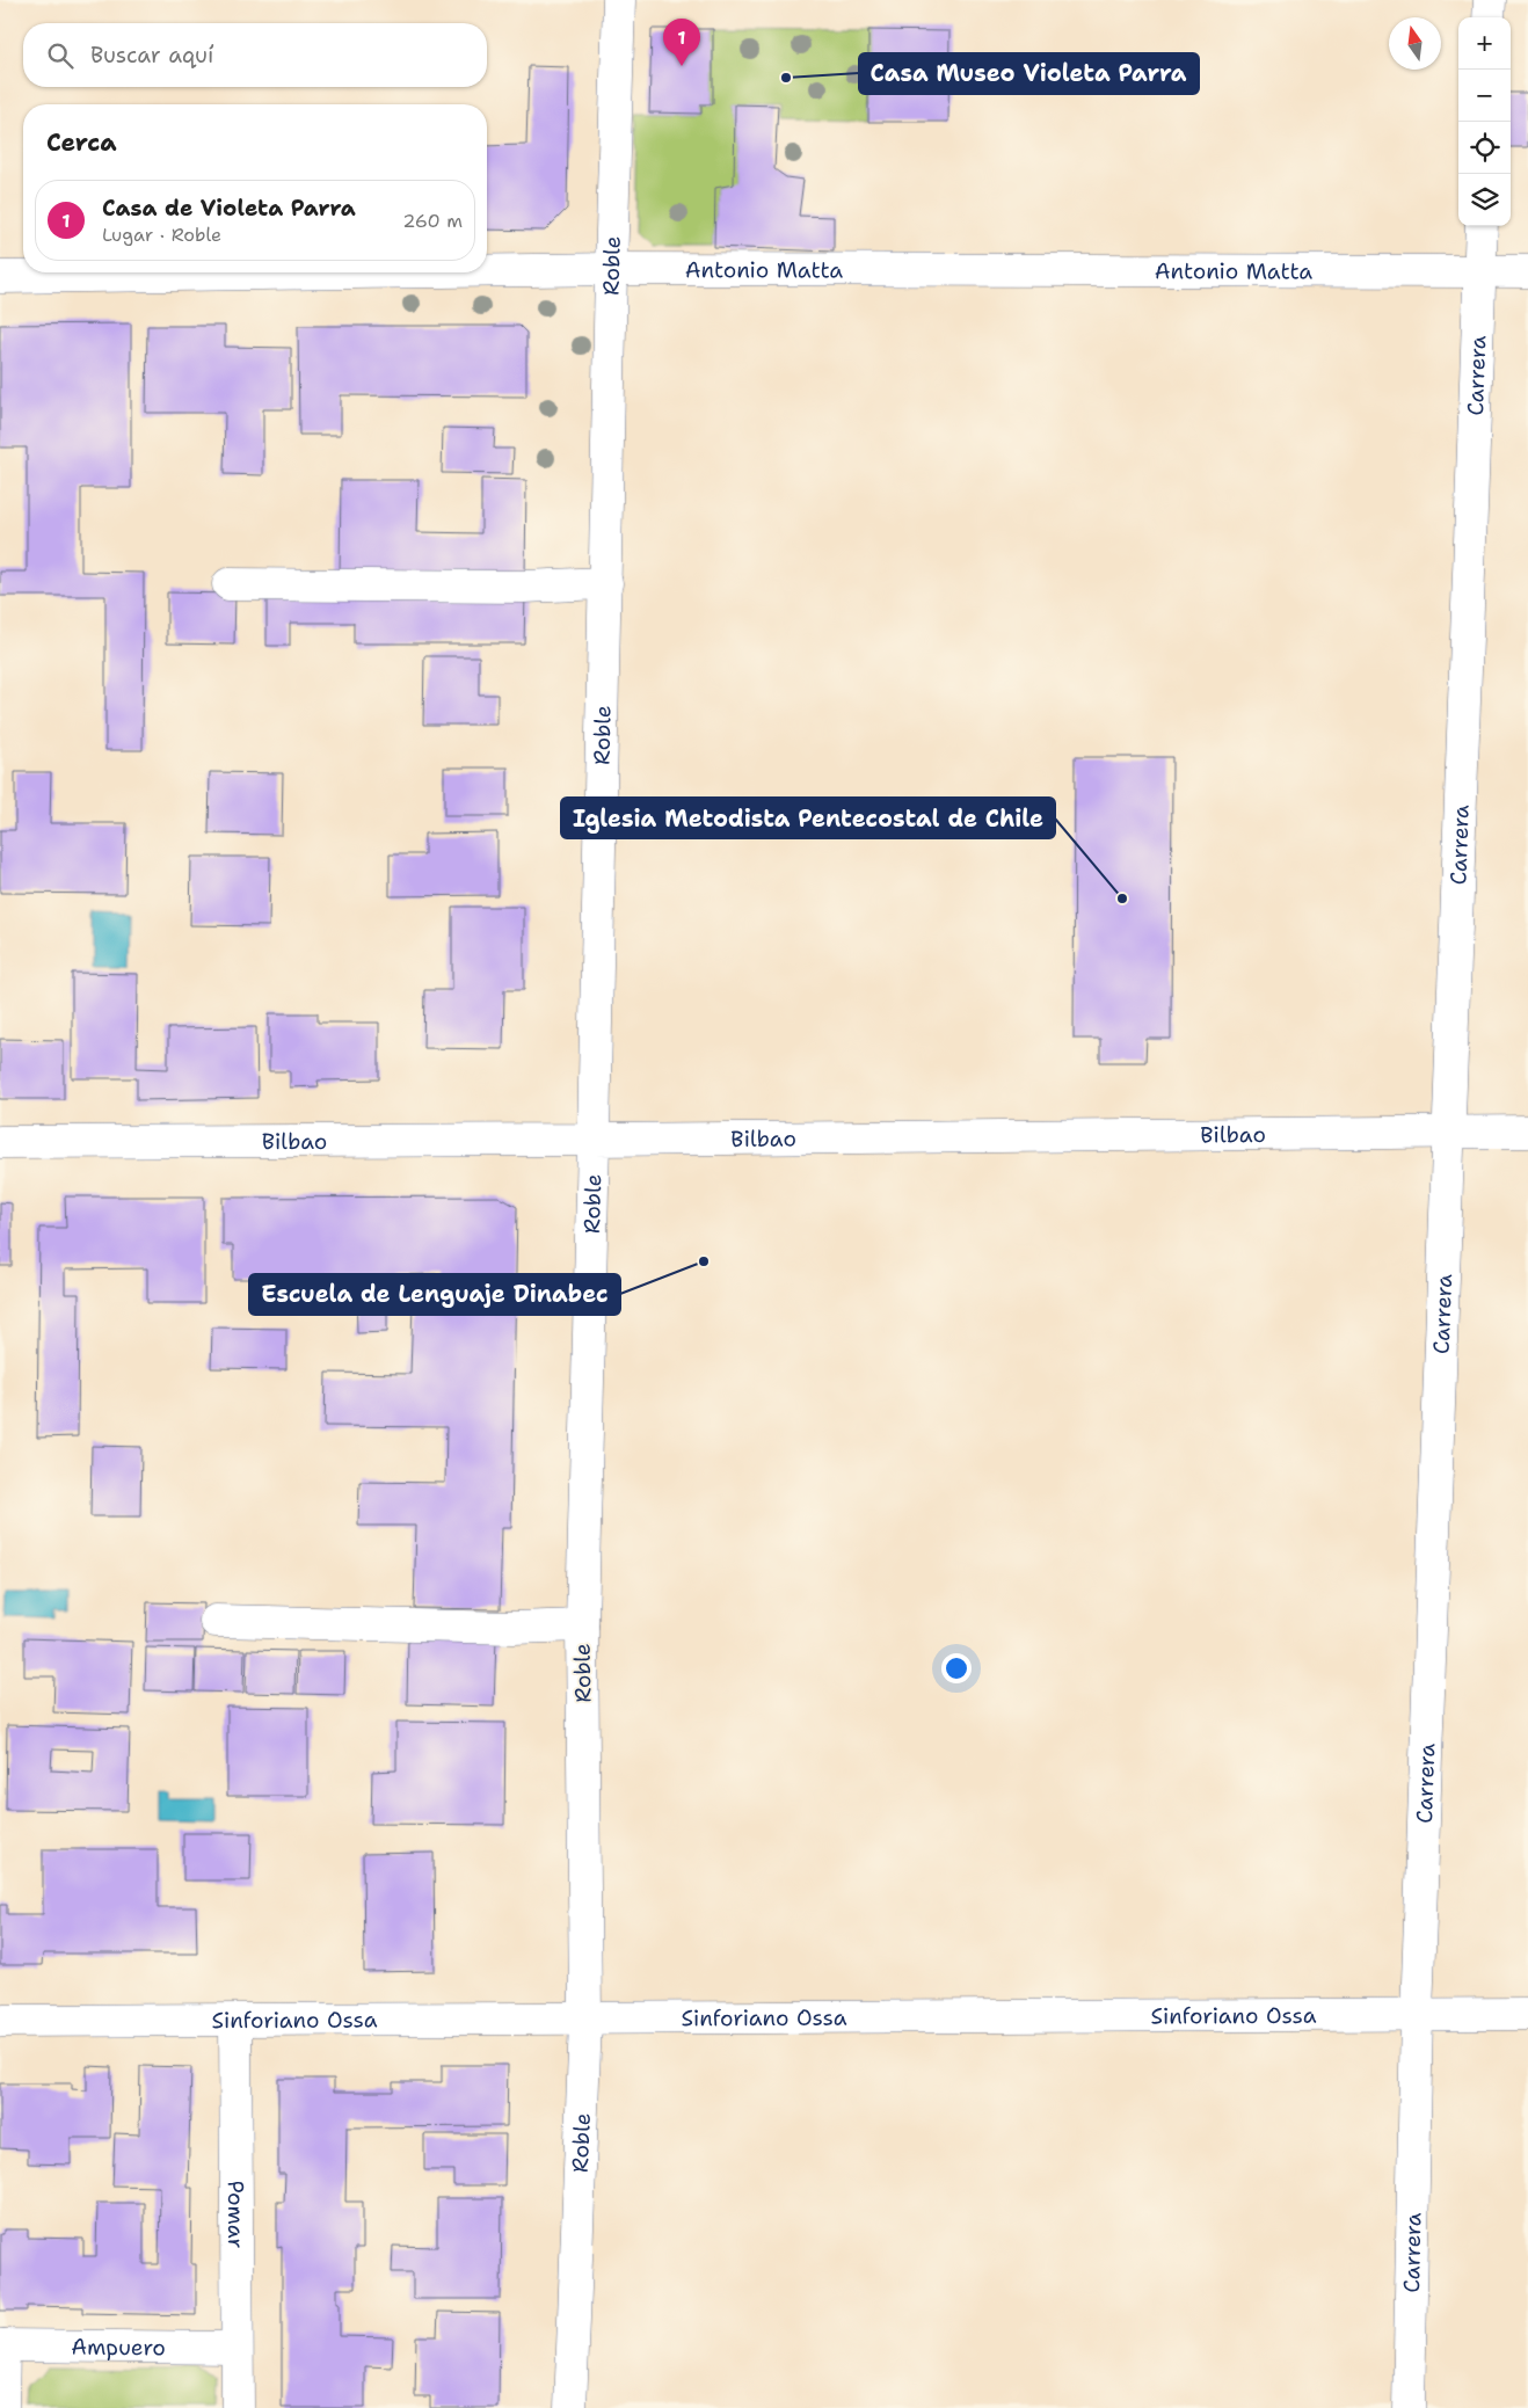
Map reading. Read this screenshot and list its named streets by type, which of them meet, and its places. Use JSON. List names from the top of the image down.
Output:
{
  "streets": {
    "street": [
      "Roble",
      "Antonio Matta",
      "Carrera",
      "Bilbao",
      "Sinforiano Ossa",
      "Pomar",
      "Ampuero"
    ]
  },
  "crossings": [
    ["Roble", "Antonio Matta"],
    ["Roble", "Bilbao"],
    ["Roble", "Sinforiano Ossa"],
    ["Antonio Matta", "Carrera"],
    ["Carrera", "Bilbao"],
    ["Carrera", "Sinforiano Ossa"],
    ["Sinforiano Ossa", "Pomar"],
    ["Pomar", "Ampuero"]
  ],
  "places": ["Casa Museo Violeta Parra", "Iglesia Metodista Pentecostal de Chile", "Escuela de Lenguaje Dinabec"],
  "north": "top",
  "page": {
    "map_buttons": ["+", "−"],
    "pins": "1",
    "search": "Buscar aquí",
    "heading": "Cerca",
    "list": [
      {
        "mark": "1",
        "name": "Casa de Violeta Parra",
        "note": "Lugar · Roble",
        "value": "260 m"
      }
    ]
  }
}
